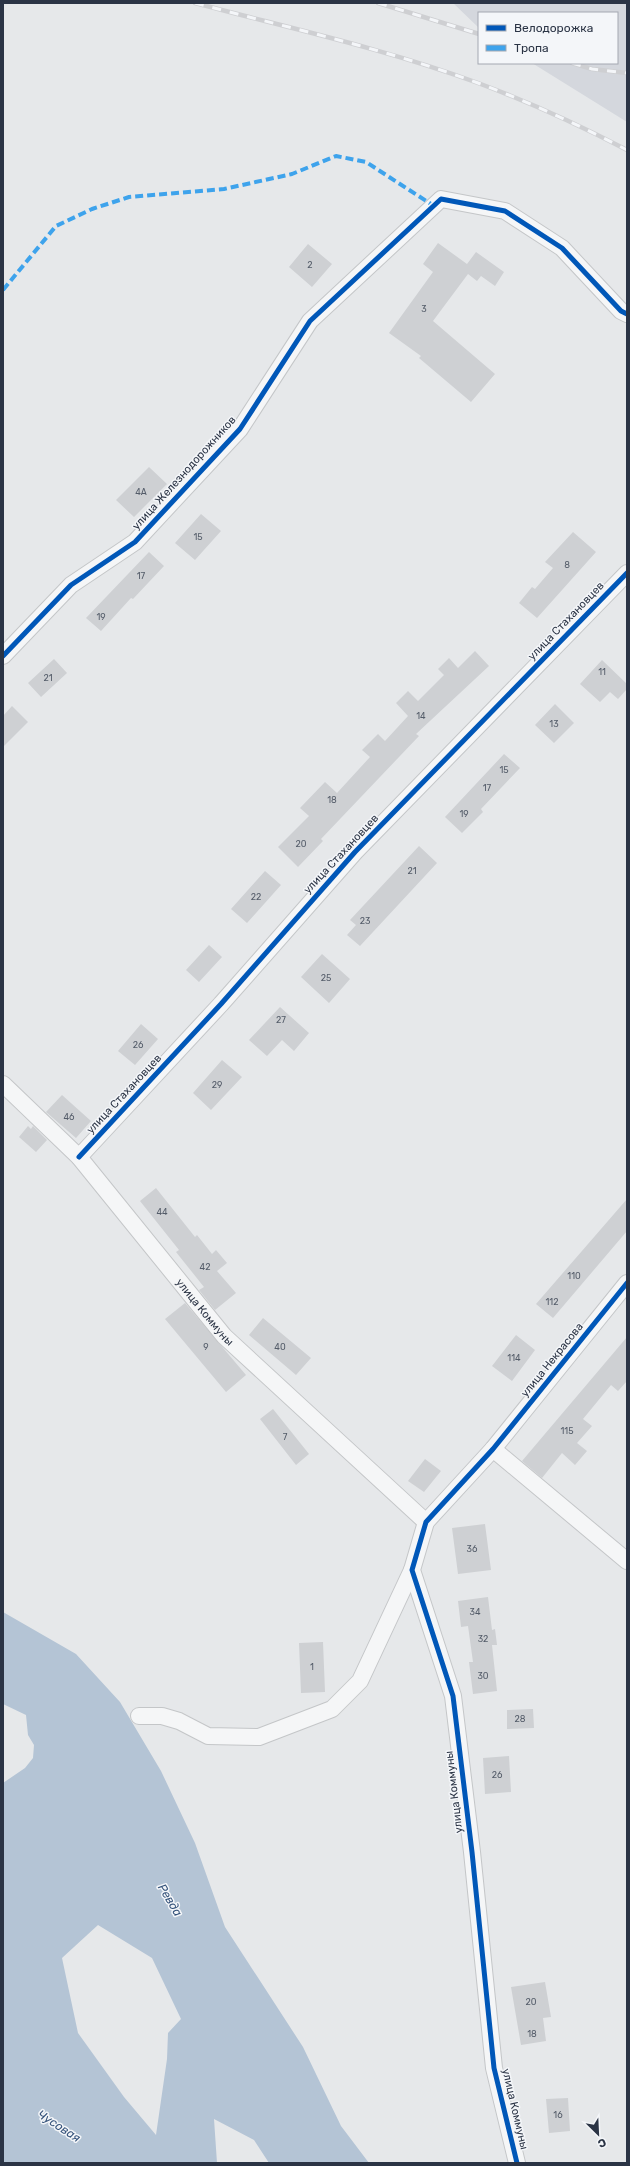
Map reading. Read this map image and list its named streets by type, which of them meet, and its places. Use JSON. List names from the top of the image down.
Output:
{
  "streets": {
    "street": [
      "улица Железнодорожников",
      "улица Стахановцев",
      "улица Коммуны",
      "улица Некрасова"
    ]
  },
  "crossings": [
    ["улица Стахановцев", "улица Коммуны"]
  ],
  "water": ["Ревда", "Чусовая"],
  "house_numbers": [
    "2",
    "3",
    "4А",
    "15",
    "8",
    "17",
    "19",
    "11",
    "21",
    "14",
    "13",
    "15",
    "17",
    "18",
    "19",
    "20",
    "21",
    "22",
    "23",
    "25",
    "27",
    "26",
    "29",
    "46",
    "44",
    "42",
    "110",
    "112",
    "9",
    "40",
    "114",
    "115",
    "7",
    "36",
    "34",
    "32",
    "1",
    "30",
    "28",
    "26",
    "20",
    "18",
    "16"
  ],
  "legend": ["Велодорожка", "Тропа"],
  "north": "bottom right"
}
